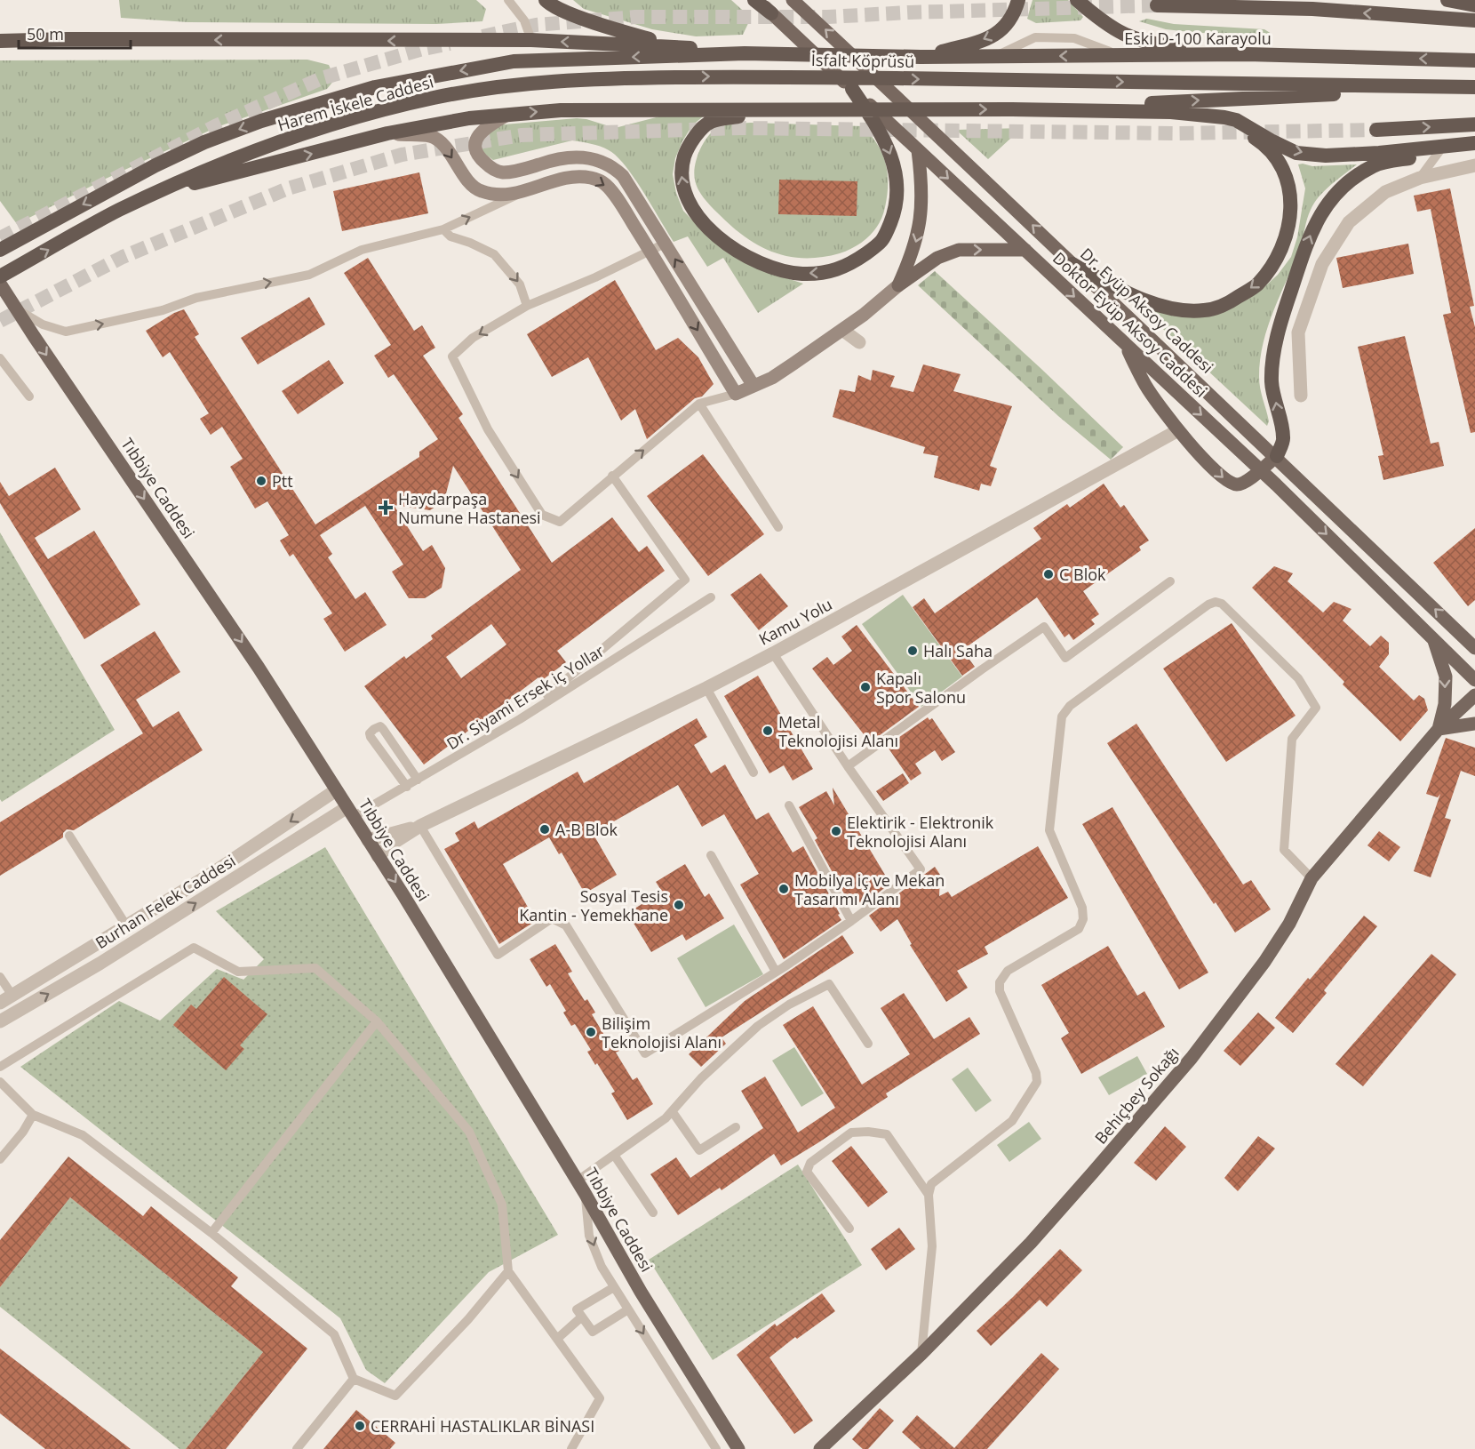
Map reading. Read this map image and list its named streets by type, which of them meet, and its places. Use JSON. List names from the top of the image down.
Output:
{
  "streets": {
    "highway": ["Eski D-100 Karayolu", "İsfalt Köprüsü", "Harem İskele Caddesi"],
    "main road": [
      "Dr. Eyüp Aksoy Caddesi",
      "Doktor Eyüp Aksoy Caddesi",
      "Tıbbiye Caddesi",
      "Behiçbey Sokağı"
    ],
    "street": ["Kamu Yolu", "Burhan Felek Caddesi"],
    "lane": ["Dr. Siyami Ersek iç Yollar"]
  },
  "crossings": [
    ["Eski D-100 Karayolu", "İsfalt Köprüsü"],
    ["İsfalt Köprüsü", "Harem İskele Caddesi"],
    ["Tıbbiye Caddesi", "Kamu Yolu"],
    ["Tıbbiye Caddesi", "Dr. Siyami Ersek iç Yollar"],
    ["Tıbbiye Caddesi", "Burhan Felek Caddesi"],
    ["Dr. Siyami Ersek iç Yollar", "Burhan Felek Caddesi"]
  ],
  "one_way": ["Dr. Eyüp Aksoy Caddesi", "Doktor Eyüp Aksoy Caddesi", "Tıbbiye Caddesi"],
  "places": {
    "other": [
      "Ptt",
      "C Blok",
      "Halı Saha",
      "Kapalı Spor Salonu",
      "Metal Teknolojisi Alanı",
      "A-B Blok",
      "Elektirik - Elektronik Teknolojisi Alanı",
      "Mobilya iç ve Mekan Tasarımı Alanı",
      "Sosyal Tesis Kantin - Yemekhane",
      "Bilişim Teknolojisi Alanı",
      "CERRAHİ HASTALIKLAR BİNASI"
    ],
    "health": ["Haydarpaşa Numune Hastanesi"]
  },
  "scale_bar": "50 m"
}
